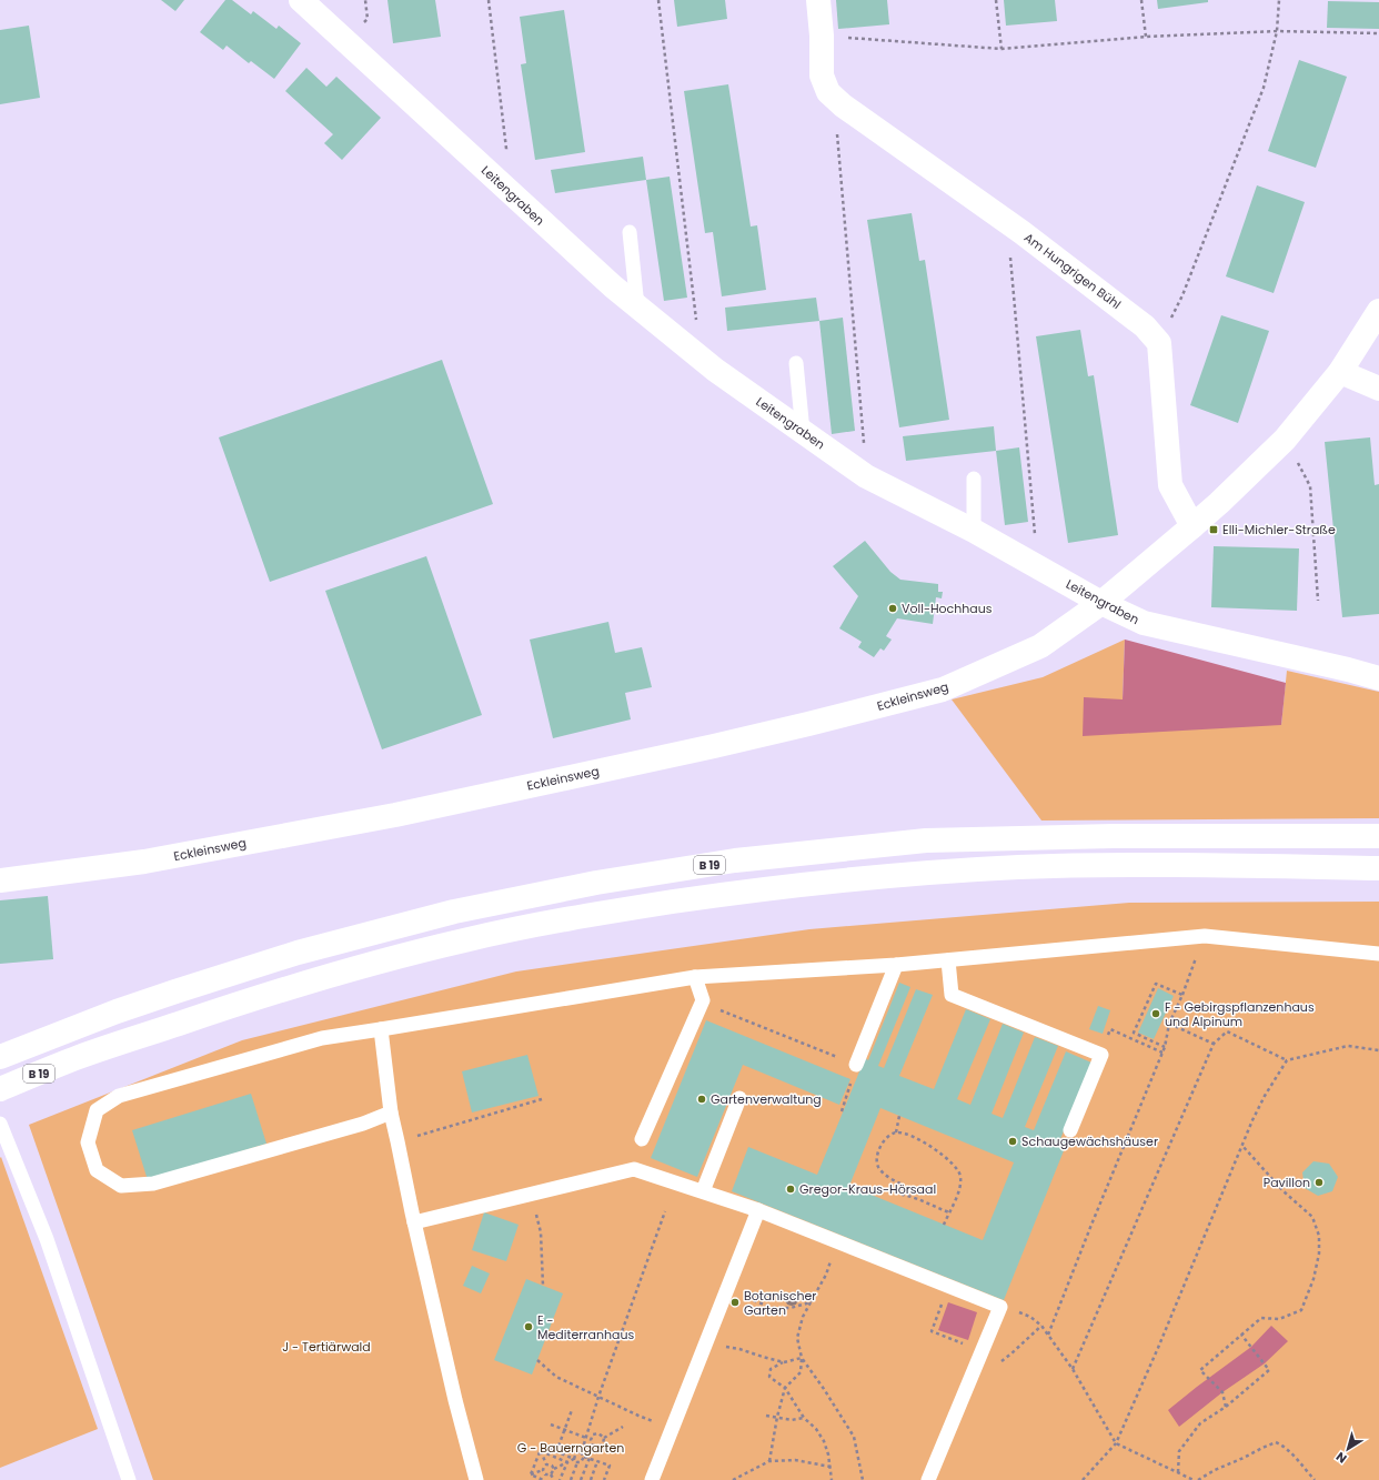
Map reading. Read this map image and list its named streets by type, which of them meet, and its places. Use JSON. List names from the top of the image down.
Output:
{
  "streets": {
    "street": [
      "Leitengraben",
      "Am Hungrigen Bühl",
      "Eckleinsweg",
      "B 19"
    ]
  },
  "crossings": [
    ["Leitengraben", "Eckleinsweg"]
  ],
  "parks": ["J - Tertiärwald", "G - Bauerngarten"],
  "places": {
    "transit": ["Elli-Michler-Straße"],
    "other": [
      "Voll-Hochhaus",
      "F - Gebirgspflanzenhaus und Alpinum",
      "Gartenverwaltung",
      "Schaugewächshäuser",
      "Pavillon",
      "Gregor-Kraus-Hörsaal",
      "Botanischer Garten",
      "E - Mediterranhaus"
    ]
  },
  "north": "bottom left"
}
